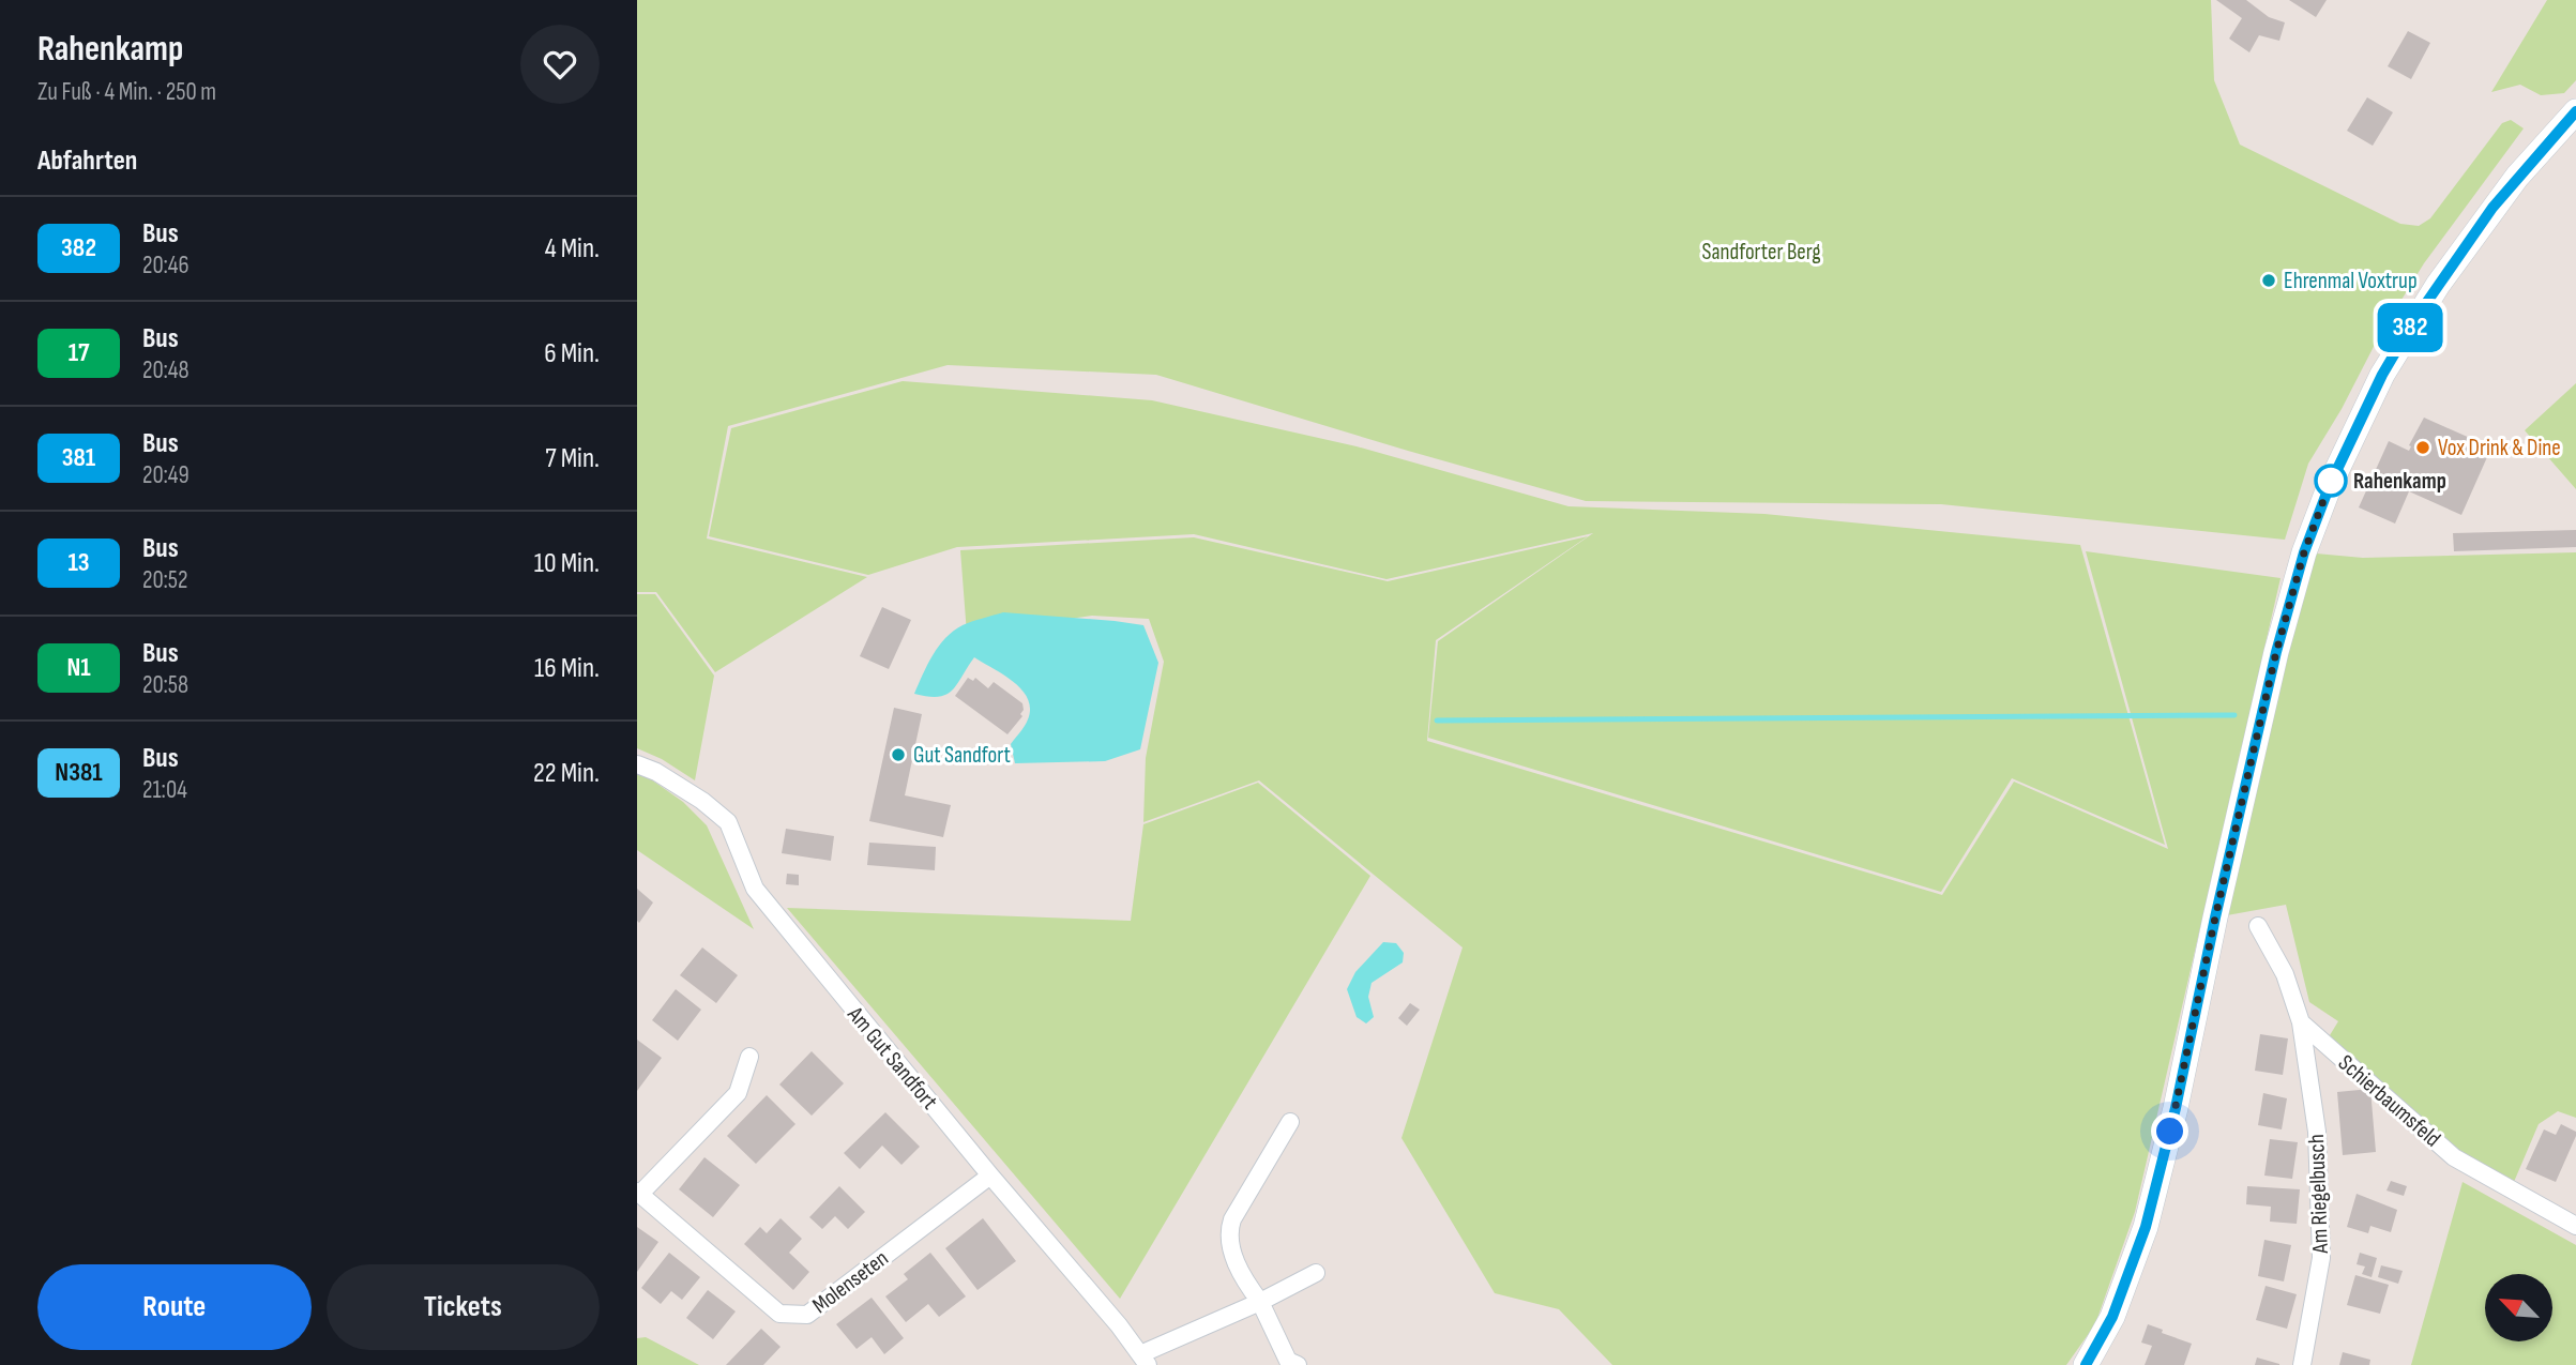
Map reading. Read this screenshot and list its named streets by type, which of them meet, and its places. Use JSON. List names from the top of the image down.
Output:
{
  "streets": {
    "street": [
      "Am Gut Sandfort",
      "Schierbaumsfeld",
      "Am Riegelbusch",
      "Molenseten"
    ]
  },
  "crossings": [
    ["Am Gut Sandfort", "Molenseten"],
    ["Schierbaumsfeld", "Am Riegelbusch"]
  ],
  "parks": ["Sandforter Berg"],
  "places": [
    "Ehrenmal Voxtrup",
    "Vox Drink & Dine",
    "Rahenkamp",
    "Gut Sandfort"
  ],
  "lines": ["bus line 382"],
  "north": "top left",
  "page": {
    "heading": [
      ["Rahenkamp", "Zu Fuß · 4 Min. · 250 m"],
      "Abfahrten"
    ],
    "on_map": "382",
    "list": [
      {
        "mark": "382",
        "name": "Bus",
        "note": "20:46",
        "value": "4 Min."
      },
      {
        "mark": "17",
        "name": "Bus",
        "note": "20:48",
        "value": "6 Min."
      },
      {
        "mark": "381",
        "name": "Bus",
        "note": "20:49",
        "value": "7 Min."
      },
      {
        "mark": "13",
        "name": "Bus",
        "note": "20:52",
        "value": "10 Min."
      },
      {
        "mark": "N1",
        "name": "Bus",
        "note": "20:58",
        "value": "16 Min."
      },
      {
        "mark": "N381",
        "name": "Bus",
        "note": "21:04",
        "value": "22 Min."
      }
    ],
    "buttons": ["Route", "Tickets"]
  }
}
